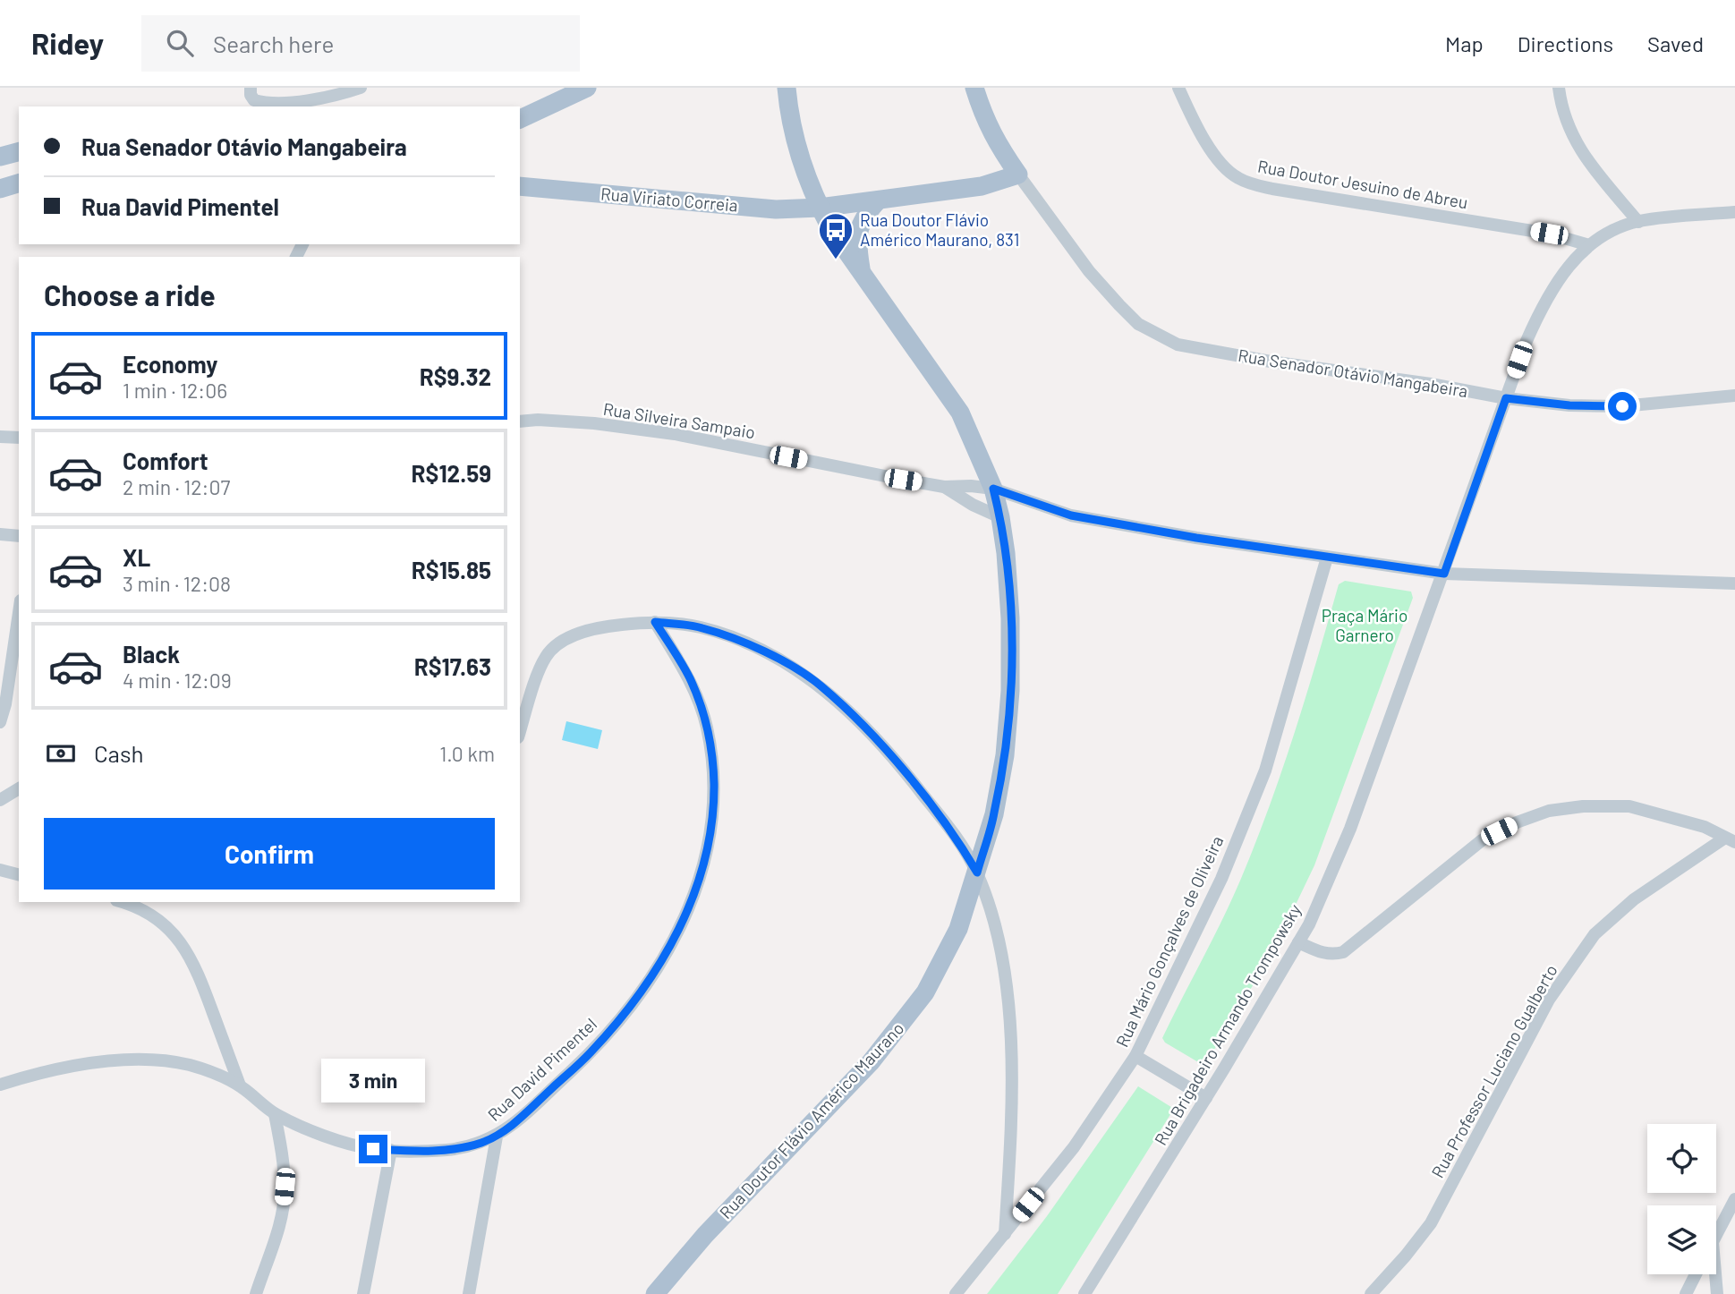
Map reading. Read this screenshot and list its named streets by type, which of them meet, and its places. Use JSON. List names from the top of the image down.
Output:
{
  "streets": {
    "main road": ["Rua Viriato Correia", "Rua Senador Otávio Mangabeira", "Rua Doutor Flávio Américo Maurano"],
    "street": [
      "Rua Doutor Jesuino de Abreu",
      "Rua Silveira Sampaio",
      "Rua Mário Gonçalves de Oliveira",
      "Rua Brigadeiro Armando Trompowsky",
      "Rua David Pimentel",
      "Rua Professor Luciano Gualberto"
    ]
  },
  "crossings": [
    ["Rua Doutor Jesuino de Abreu", "Rua Brigadeiro Armando Trompowsky"],
    ["Rua Viriato Correia", "Rua Senador Otávio Mangabeira"],
    ["Rua Viriato Correia", "Rua Doutor Flávio Américo Maurano"],
    ["Rua Senador Otávio Mangabeira", "Rua Brigadeiro Armando Trompowsky"],
    ["Rua Silveira Sampaio", "Rua Mário Gonçalves de Oliveira"],
    ["Rua Silveira Sampaio", "Rua Brigadeiro Armando Trompowsky"],
    ["Rua Silveira Sampaio", "Rua Doutor Flávio Américo Maurano"]
  ],
  "parks": ["Praça Mário Garnero"],
  "places": {
    "bus stop": ["Rua Doutor Flávio Américo Maurano, 831"]
  },
  "page": {
    "header": "Ridey",
    "search": "Search here",
    "nav": ["Map", "Directions", "Saved"],
    "banner": ["Rua Senador Otávio Mangabeira", "Rua David Pimentel"],
    "heading": "Choose a ride",
    "list": [
      {
        "name": "Economy",
        "note": "1 min · 12:06",
        "value": "R$9.32"
      },
      {
        "name": "Comfort",
        "note": "2 min · 12:07",
        "value": "R$12.59"
      },
      {
        "name": "XL",
        "note": "3 min · 12:08",
        "value": "R$15.85"
      },
      {
        "name": "Black",
        "note": "4 min · 12:09",
        "value": "R$17.63"
      }
    ],
    "pay": ["Cash", "1.0 km"],
    "buttons": "Confirm",
    "bubble": "3 min"
  }
}
